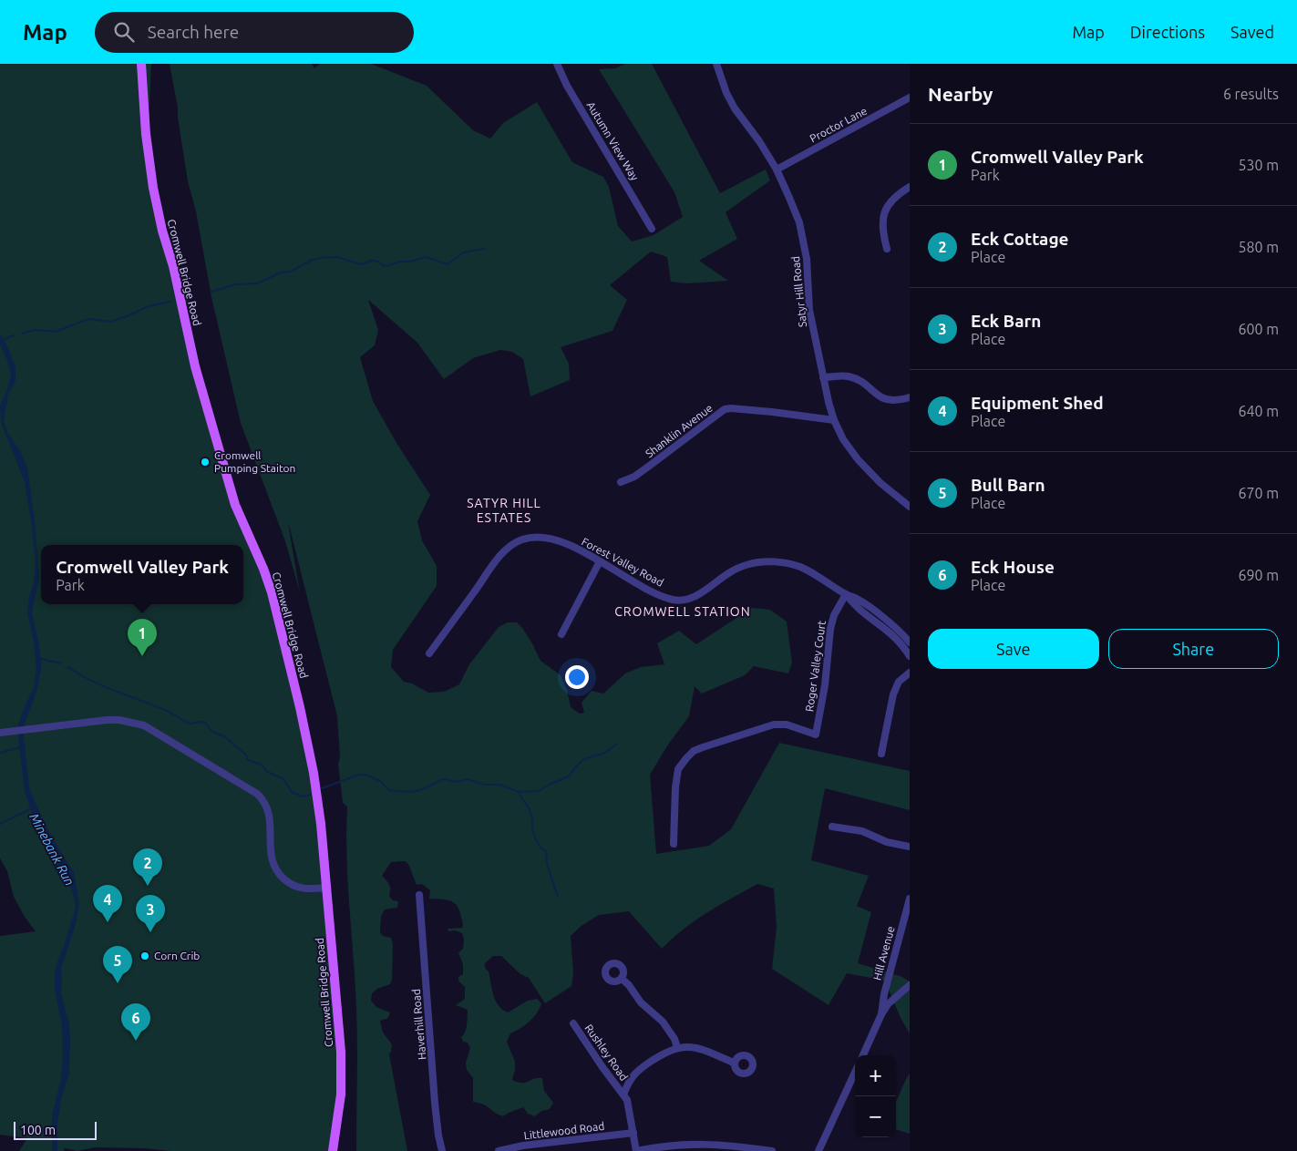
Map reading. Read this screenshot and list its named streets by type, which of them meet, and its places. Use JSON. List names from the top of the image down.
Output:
{
  "streets": {
    "main road": ["Cromwell Bridge Road"],
    "street": [
      "Proctor Lane",
      "Autumn View Way",
      "Satyr Hill Road",
      "Shanklin Avenue",
      "Forest Valley Road",
      "Roger Valley Court",
      "Hill Avenue",
      "Haverhill Road",
      "Rushley Road",
      "Littlewood Road"
    ]
  },
  "crossings": [
    ["Proctor Lane", "Satyr Hill Road"],
    ["Satyr Hill Road", "Shanklin Avenue"],
    ["Forest Valley Road", "Roger Valley Court"],
    ["Rushley Road", "Littlewood Road"]
  ],
  "districts": ["SATYR HILL ESTATES", "CROMWELL STATION"],
  "water": ["Minebank Run"],
  "places": ["Cromwell Pumping Staiton", "Corn Crib"],
  "scale_bar": "100 m",
  "page": {
    "header": "Map",
    "search": "Search here",
    "nav": ["Map", "Directions", "Saved"],
    "heading": ["Nearby", "6 results"],
    "list": [
      {
        "mark": "1",
        "name": "Cromwell Valley Park",
        "note": "Park",
        "value": "530 m"
      },
      {
        "mark": "2",
        "name": "Eck Cottage",
        "note": "Place",
        "value": "580 m"
      },
      {
        "mark": "3",
        "name": "Eck Barn",
        "note": "Place",
        "value": "600 m"
      },
      {
        "mark": "4",
        "name": "Equipment Shed",
        "note": "Place",
        "value": "640 m"
      },
      {
        "mark": "5",
        "name": "Bull Barn",
        "note": "Place",
        "value": "670 m"
      },
      {
        "mark": "6",
        "name": "Eck House",
        "note": "Place",
        "value": "690 m"
      }
    ],
    "popup": ["Cromwell Valley Park", "Park"],
    "buttons": ["Save", "Share"],
    "pins": [
      "1",
      "2",
      "4",
      "3",
      "5",
      "6"
    ],
    "map_buttons": ["+", "−"],
    "scale": "100 m"
  }
}
